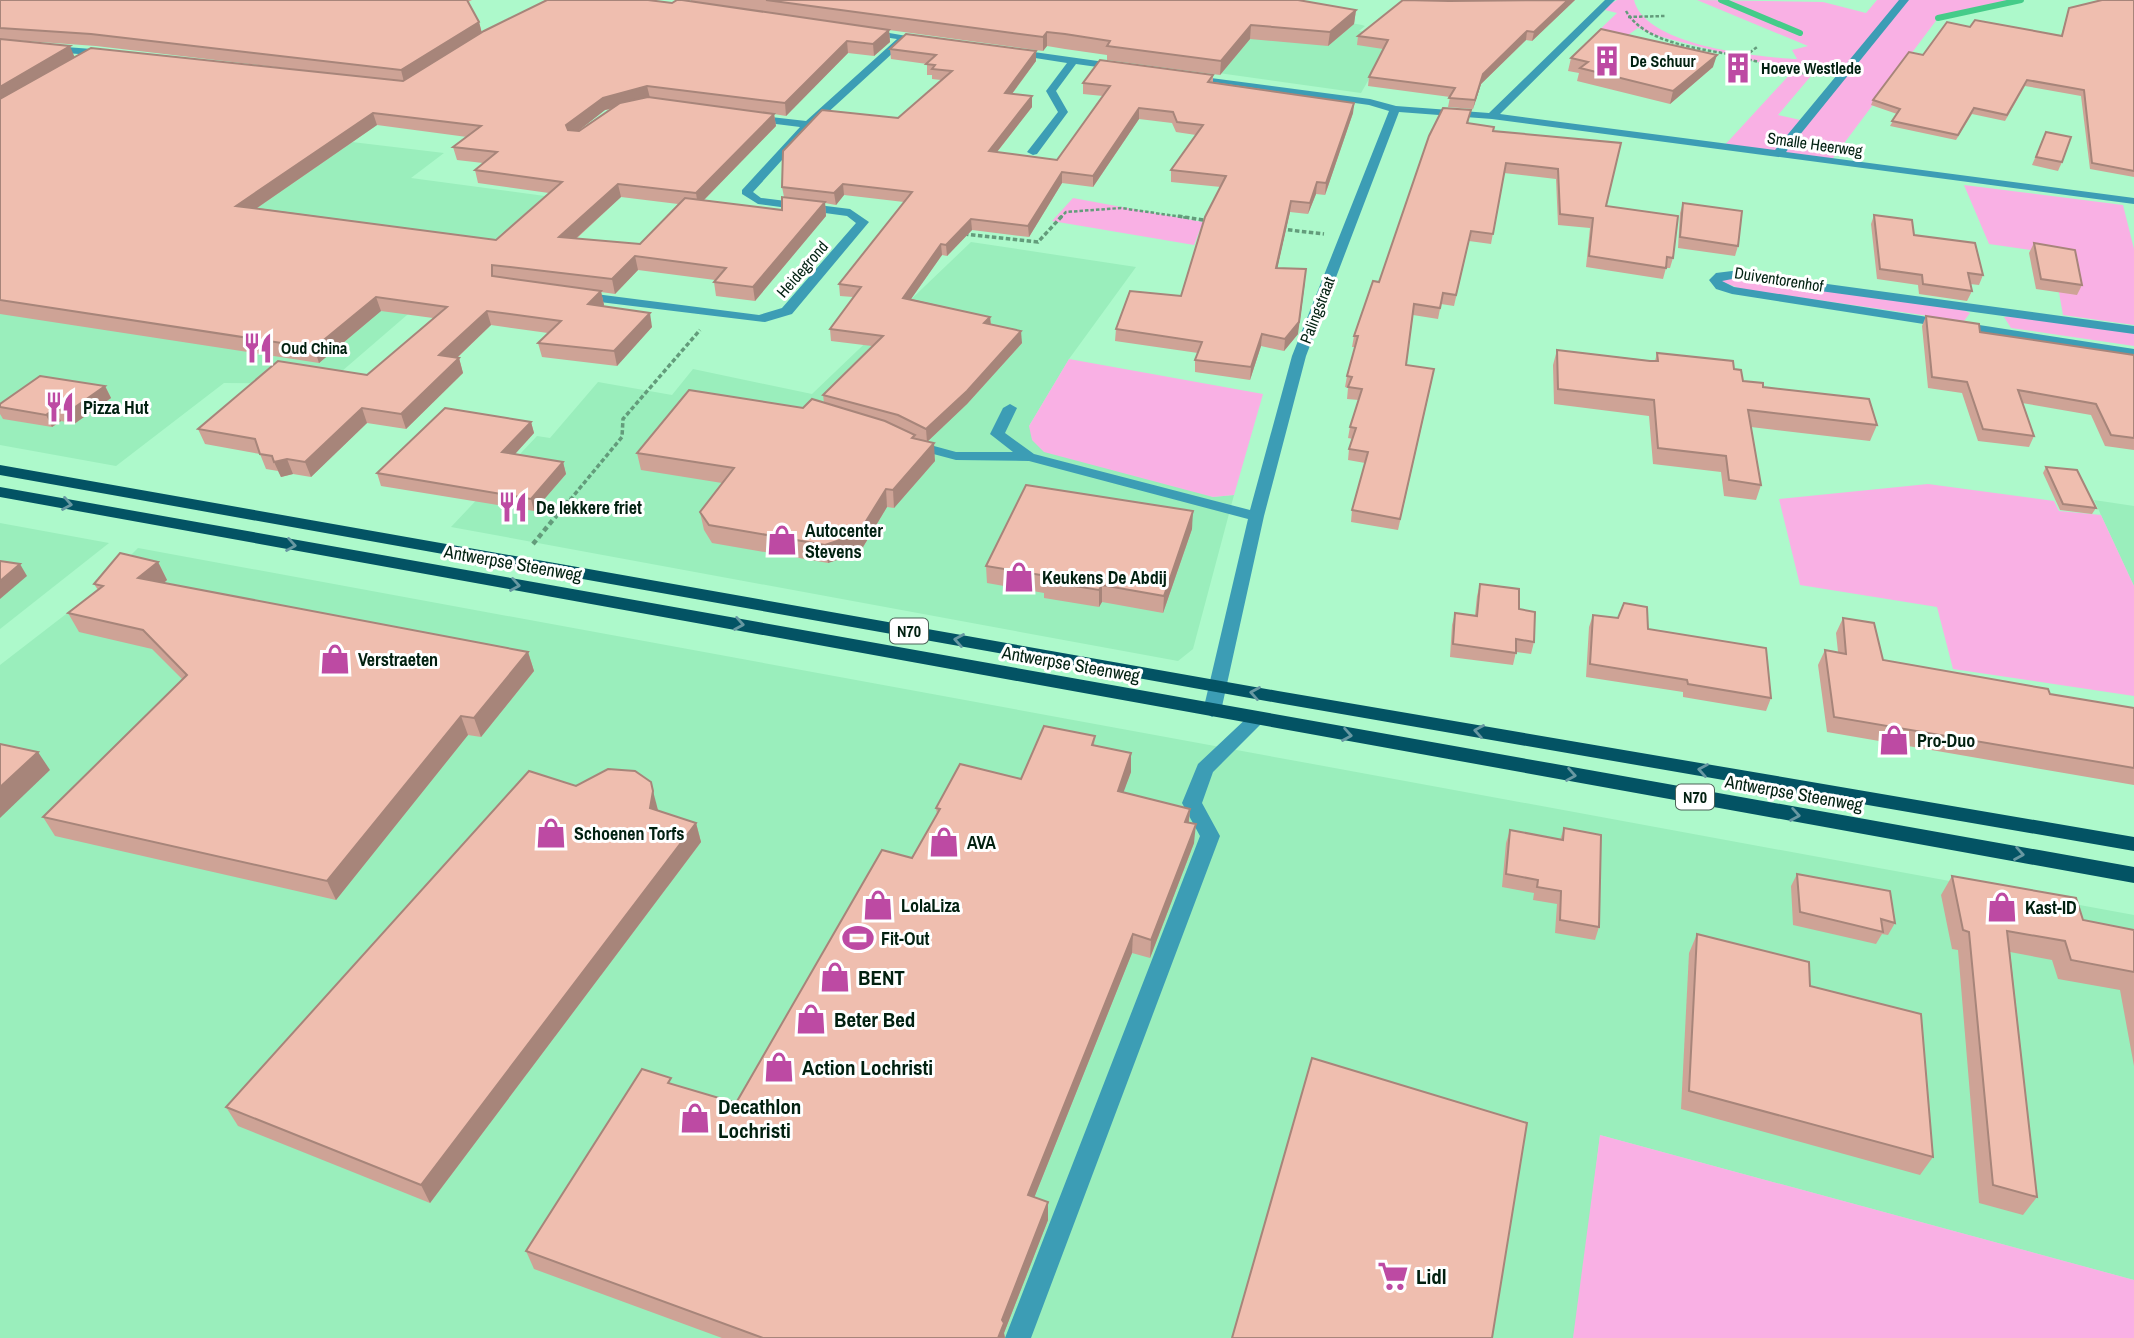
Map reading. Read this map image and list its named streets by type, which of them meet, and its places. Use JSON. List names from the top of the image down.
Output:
{
  "streets": {
    "main road": ["Antwerpse Steenweg", "N70"],
    "street": [
      "Smalle Heerweg",
      "Heidegrond",
      "Duiventorenhof",
      "Palingstraat"
    ]
  },
  "crossings": [
    ["Smalle Heerweg", "Palingstraat"],
    ["Palingstraat", "Antwerpse Steenweg"]
  ],
  "places": {
    "building": ["De Schuur", "Hoeve Westlede"],
    "restaurant": ["Oud China", "Pizza Hut", "De lekkere friet"],
    "shop": [
      "Autocenter Stevens",
      "Keukens De Abdij",
      "Verstraeten",
      "Pro-Duo",
      "Schoenen Torfs",
      "AVA",
      "LolaLiza",
      "Kast-ID",
      "BENT",
      "Beter Bed",
      "Action Lochristi",
      "Decathlon Lochristi"
    ],
    "sports": ["Fit-Out"],
    "supermarket": ["Lidl"]
  }
}
